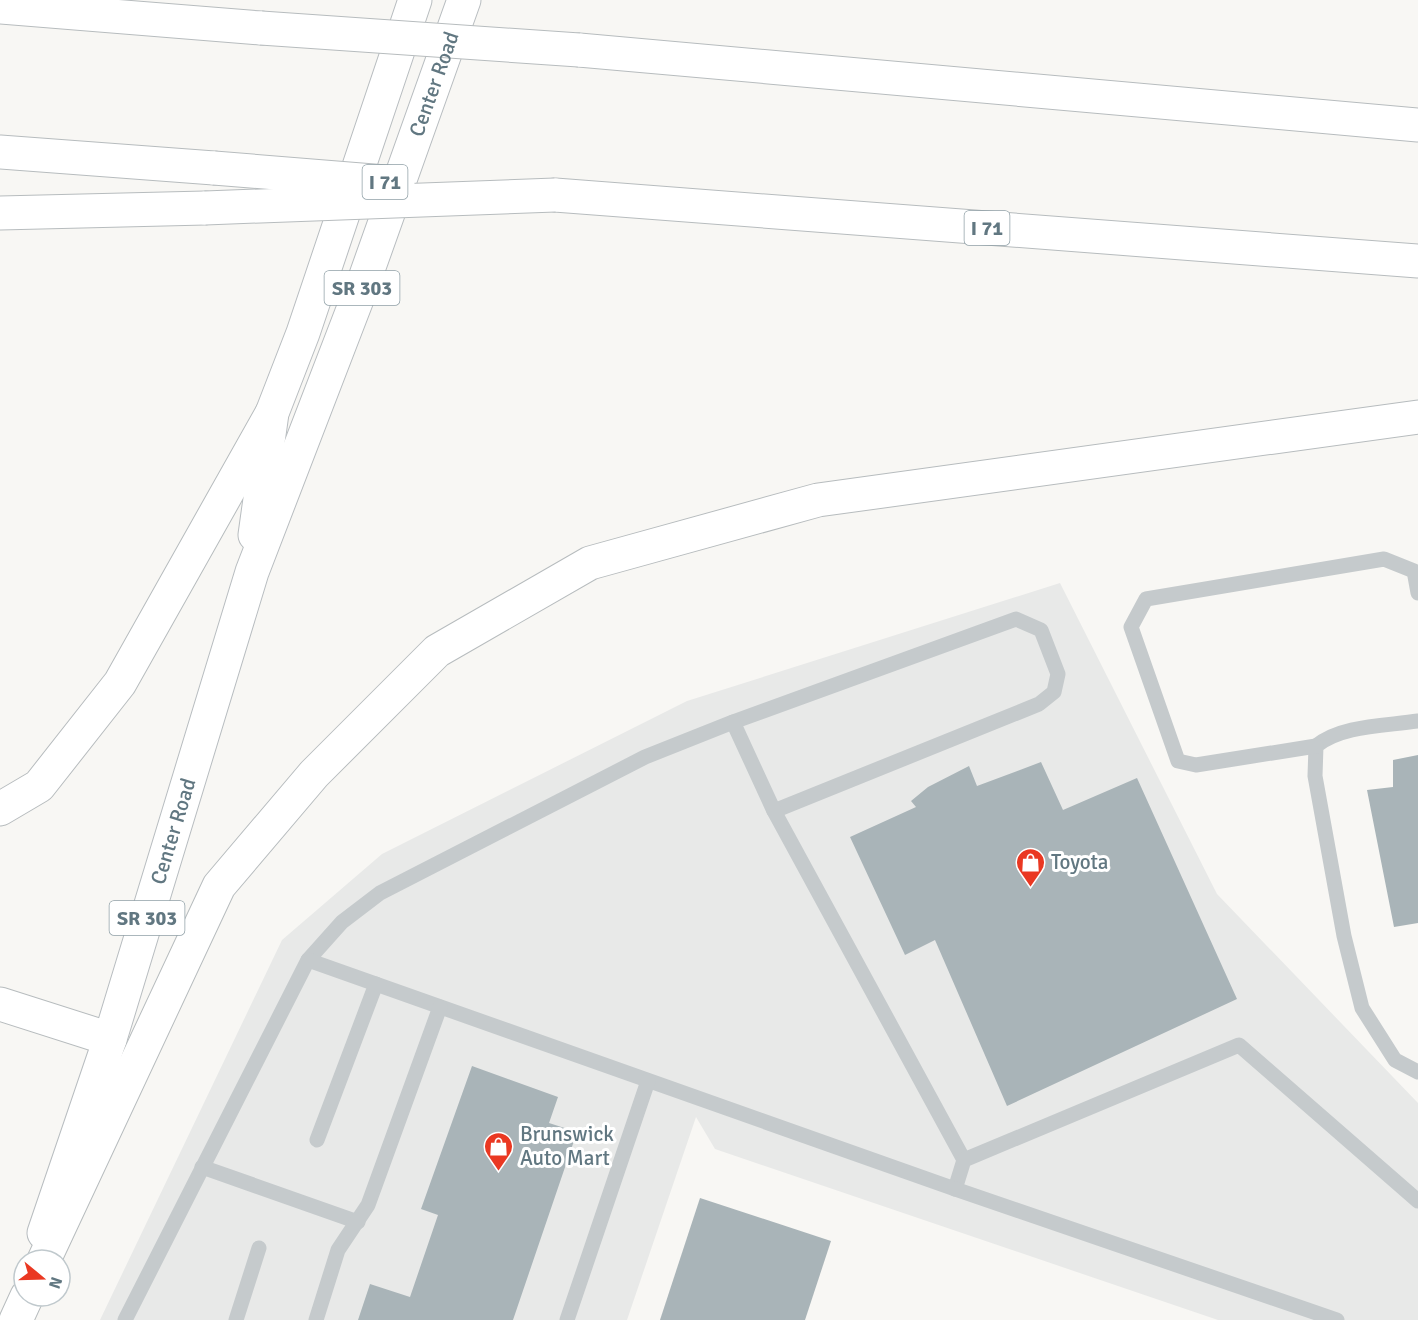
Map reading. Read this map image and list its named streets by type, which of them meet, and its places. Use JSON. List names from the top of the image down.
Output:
{
  "streets": {
    "main road": ["Center Road", "I 71", "SR 303"]
  },
  "places": {
    "shop": ["Toyota", "Brunswick Auto Mart"]
  },
  "north": "right"
}
